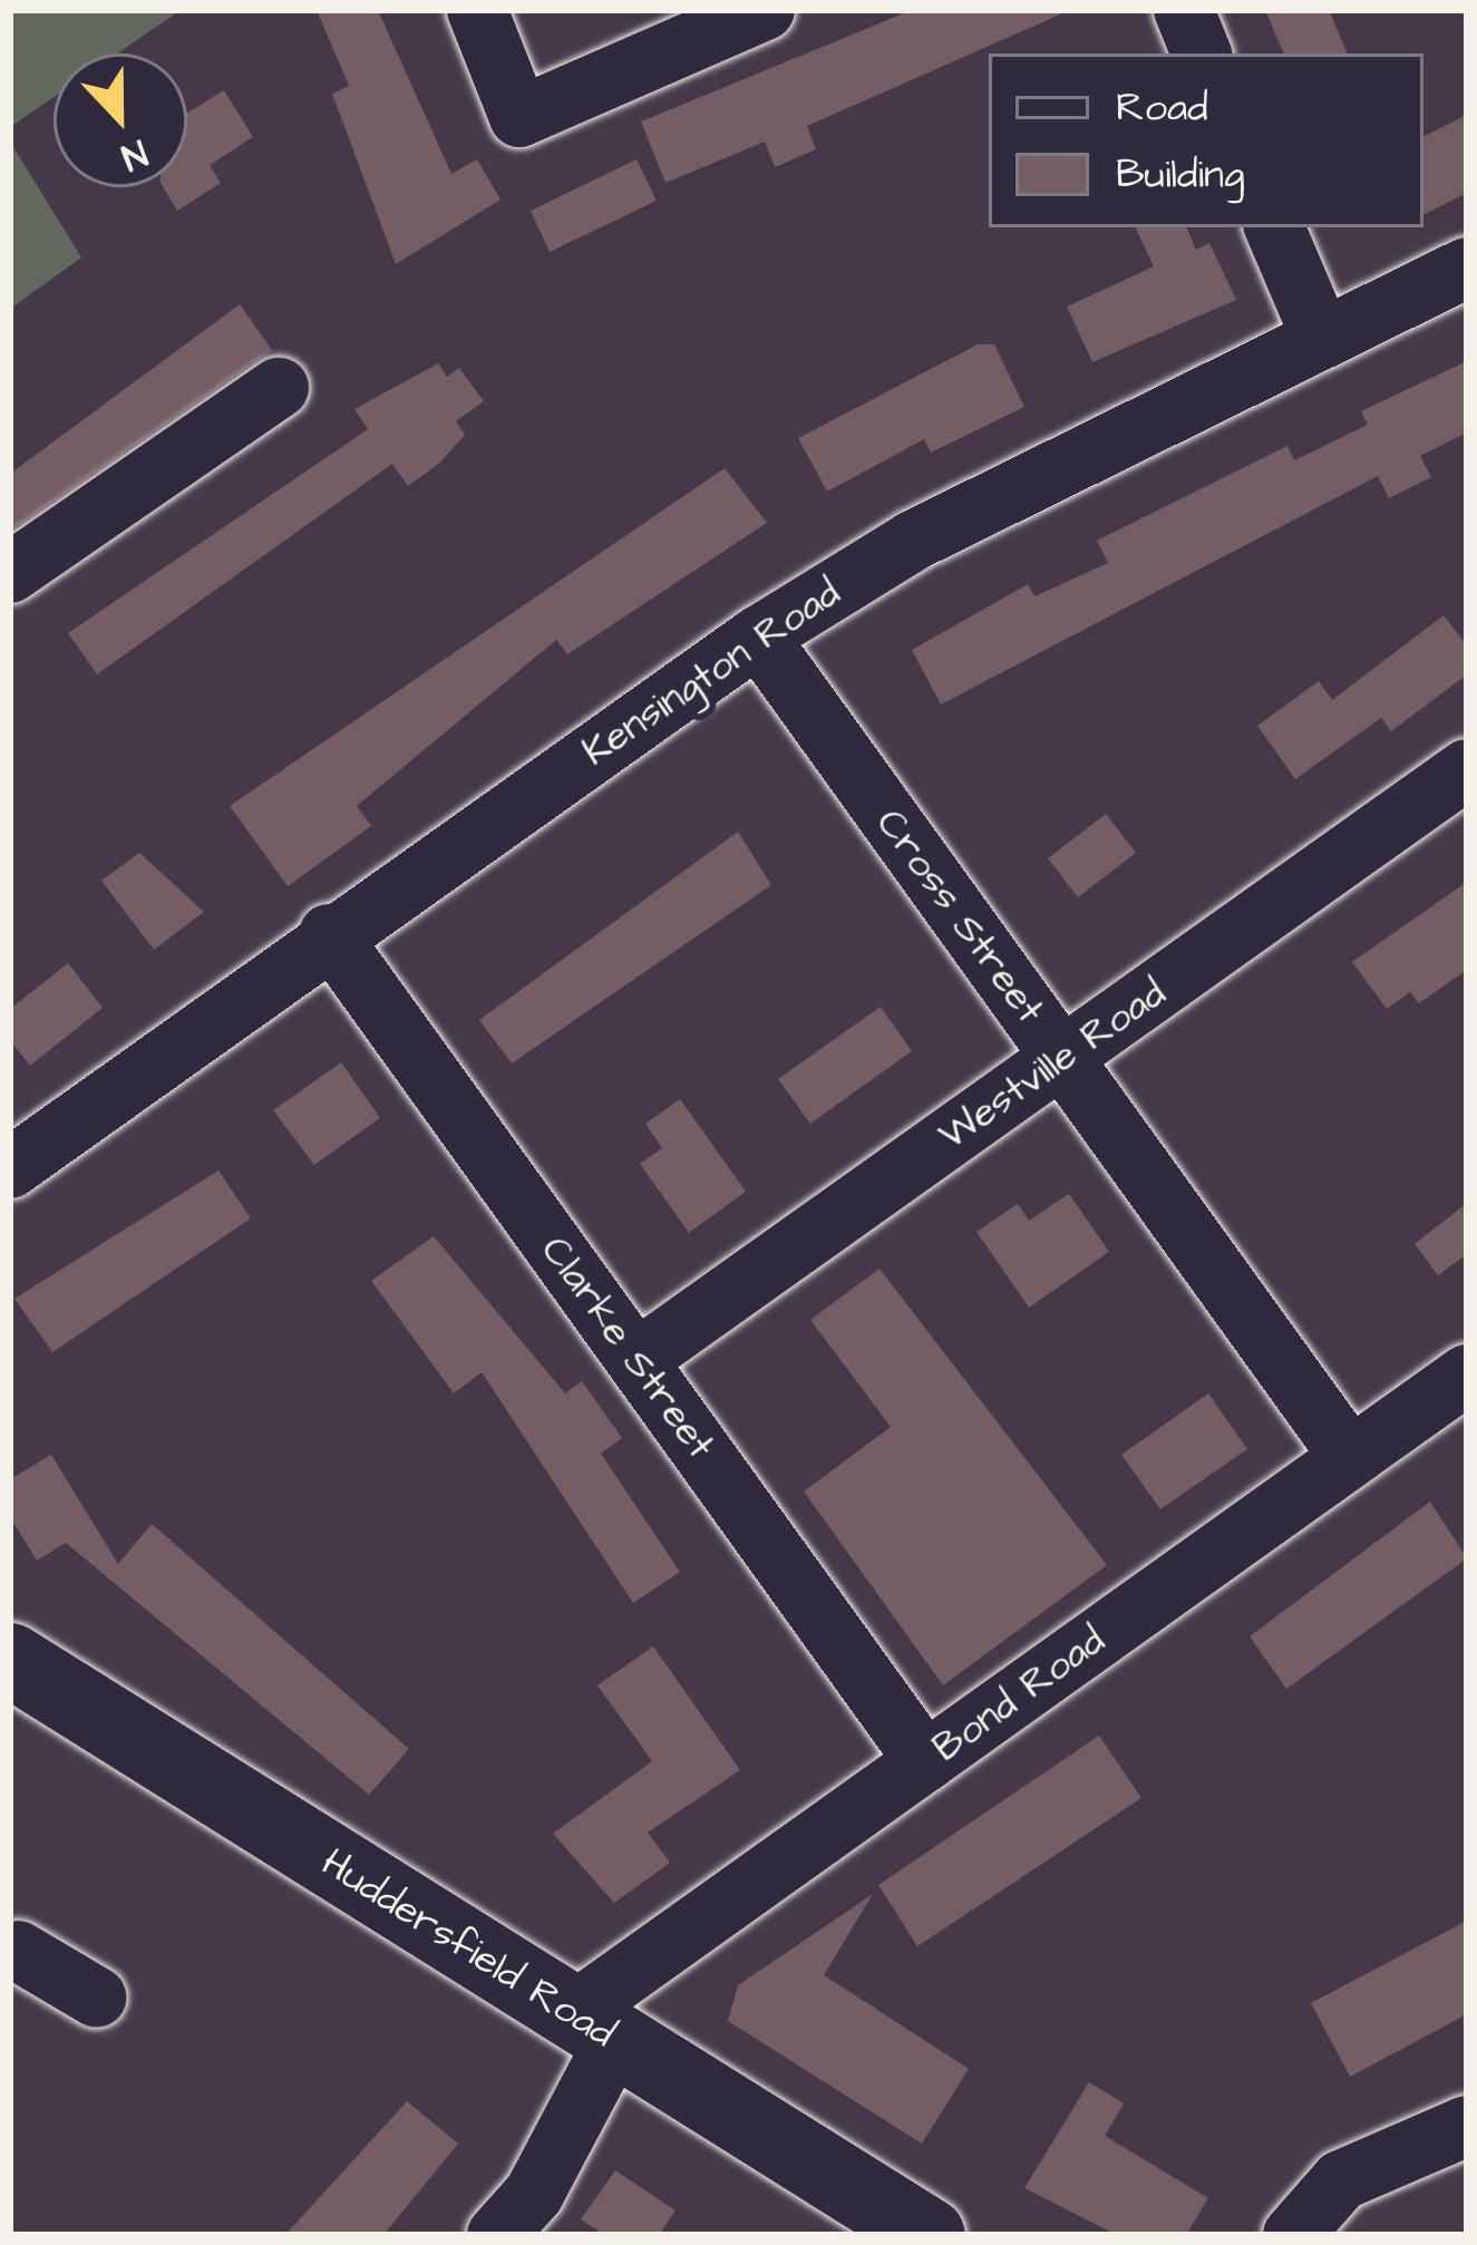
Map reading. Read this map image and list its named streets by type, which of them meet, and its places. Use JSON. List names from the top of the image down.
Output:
{
  "streets": {
    "highway": ["Huddersfield Road"],
    "street": [
      "Kensington Road",
      "Cross Street",
      "Westville Road",
      "Clarke Street",
      "Bond Road"
    ]
  },
  "crossings": [
    ["Kensington Road", "Cross Street"],
    ["Kensington Road", "Clarke Street"],
    ["Cross Street", "Westville Road"],
    ["Cross Street", "Bond Road"],
    ["Westville Road", "Clarke Street"],
    ["Clarke Street", "Bond Road"],
    ["Bond Road", "Huddersfield Road"]
  ],
  "legend": ["Road", "Building"],
  "north": "bottom"
}
